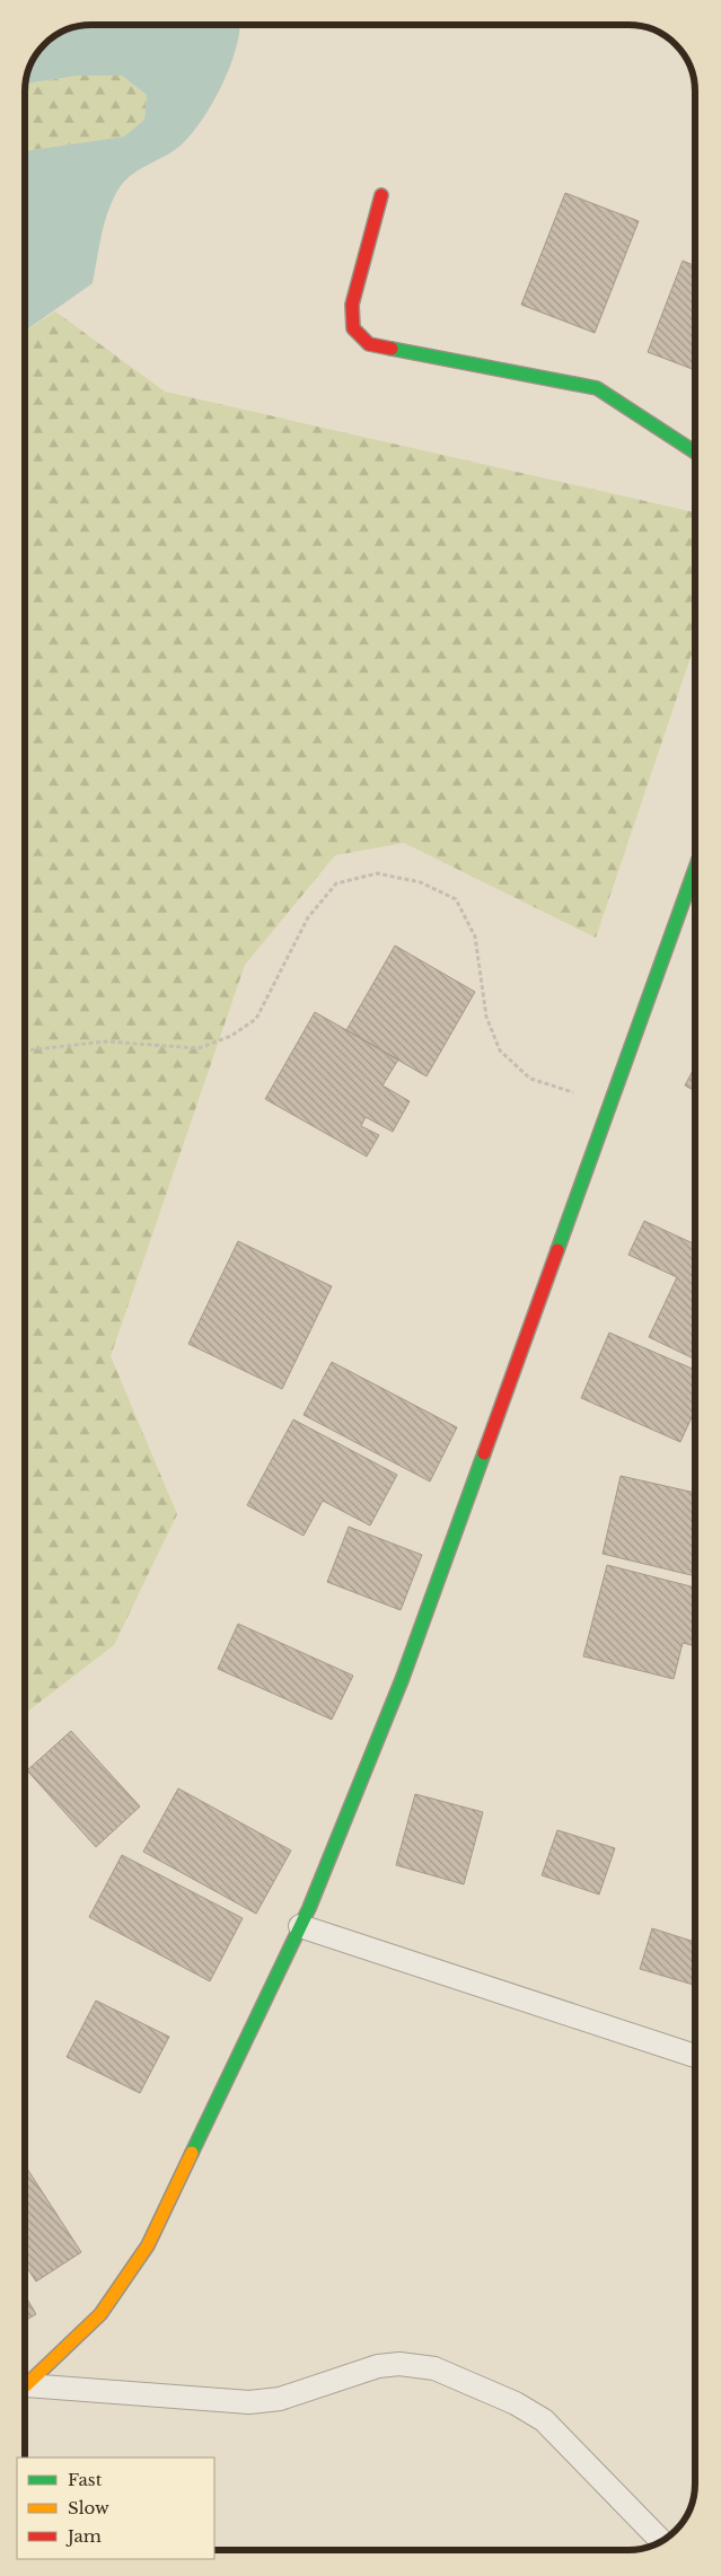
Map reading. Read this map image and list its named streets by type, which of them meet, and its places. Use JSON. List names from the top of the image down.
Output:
{
  "legend": ["Fast", "Slow", "Jam"]
}
